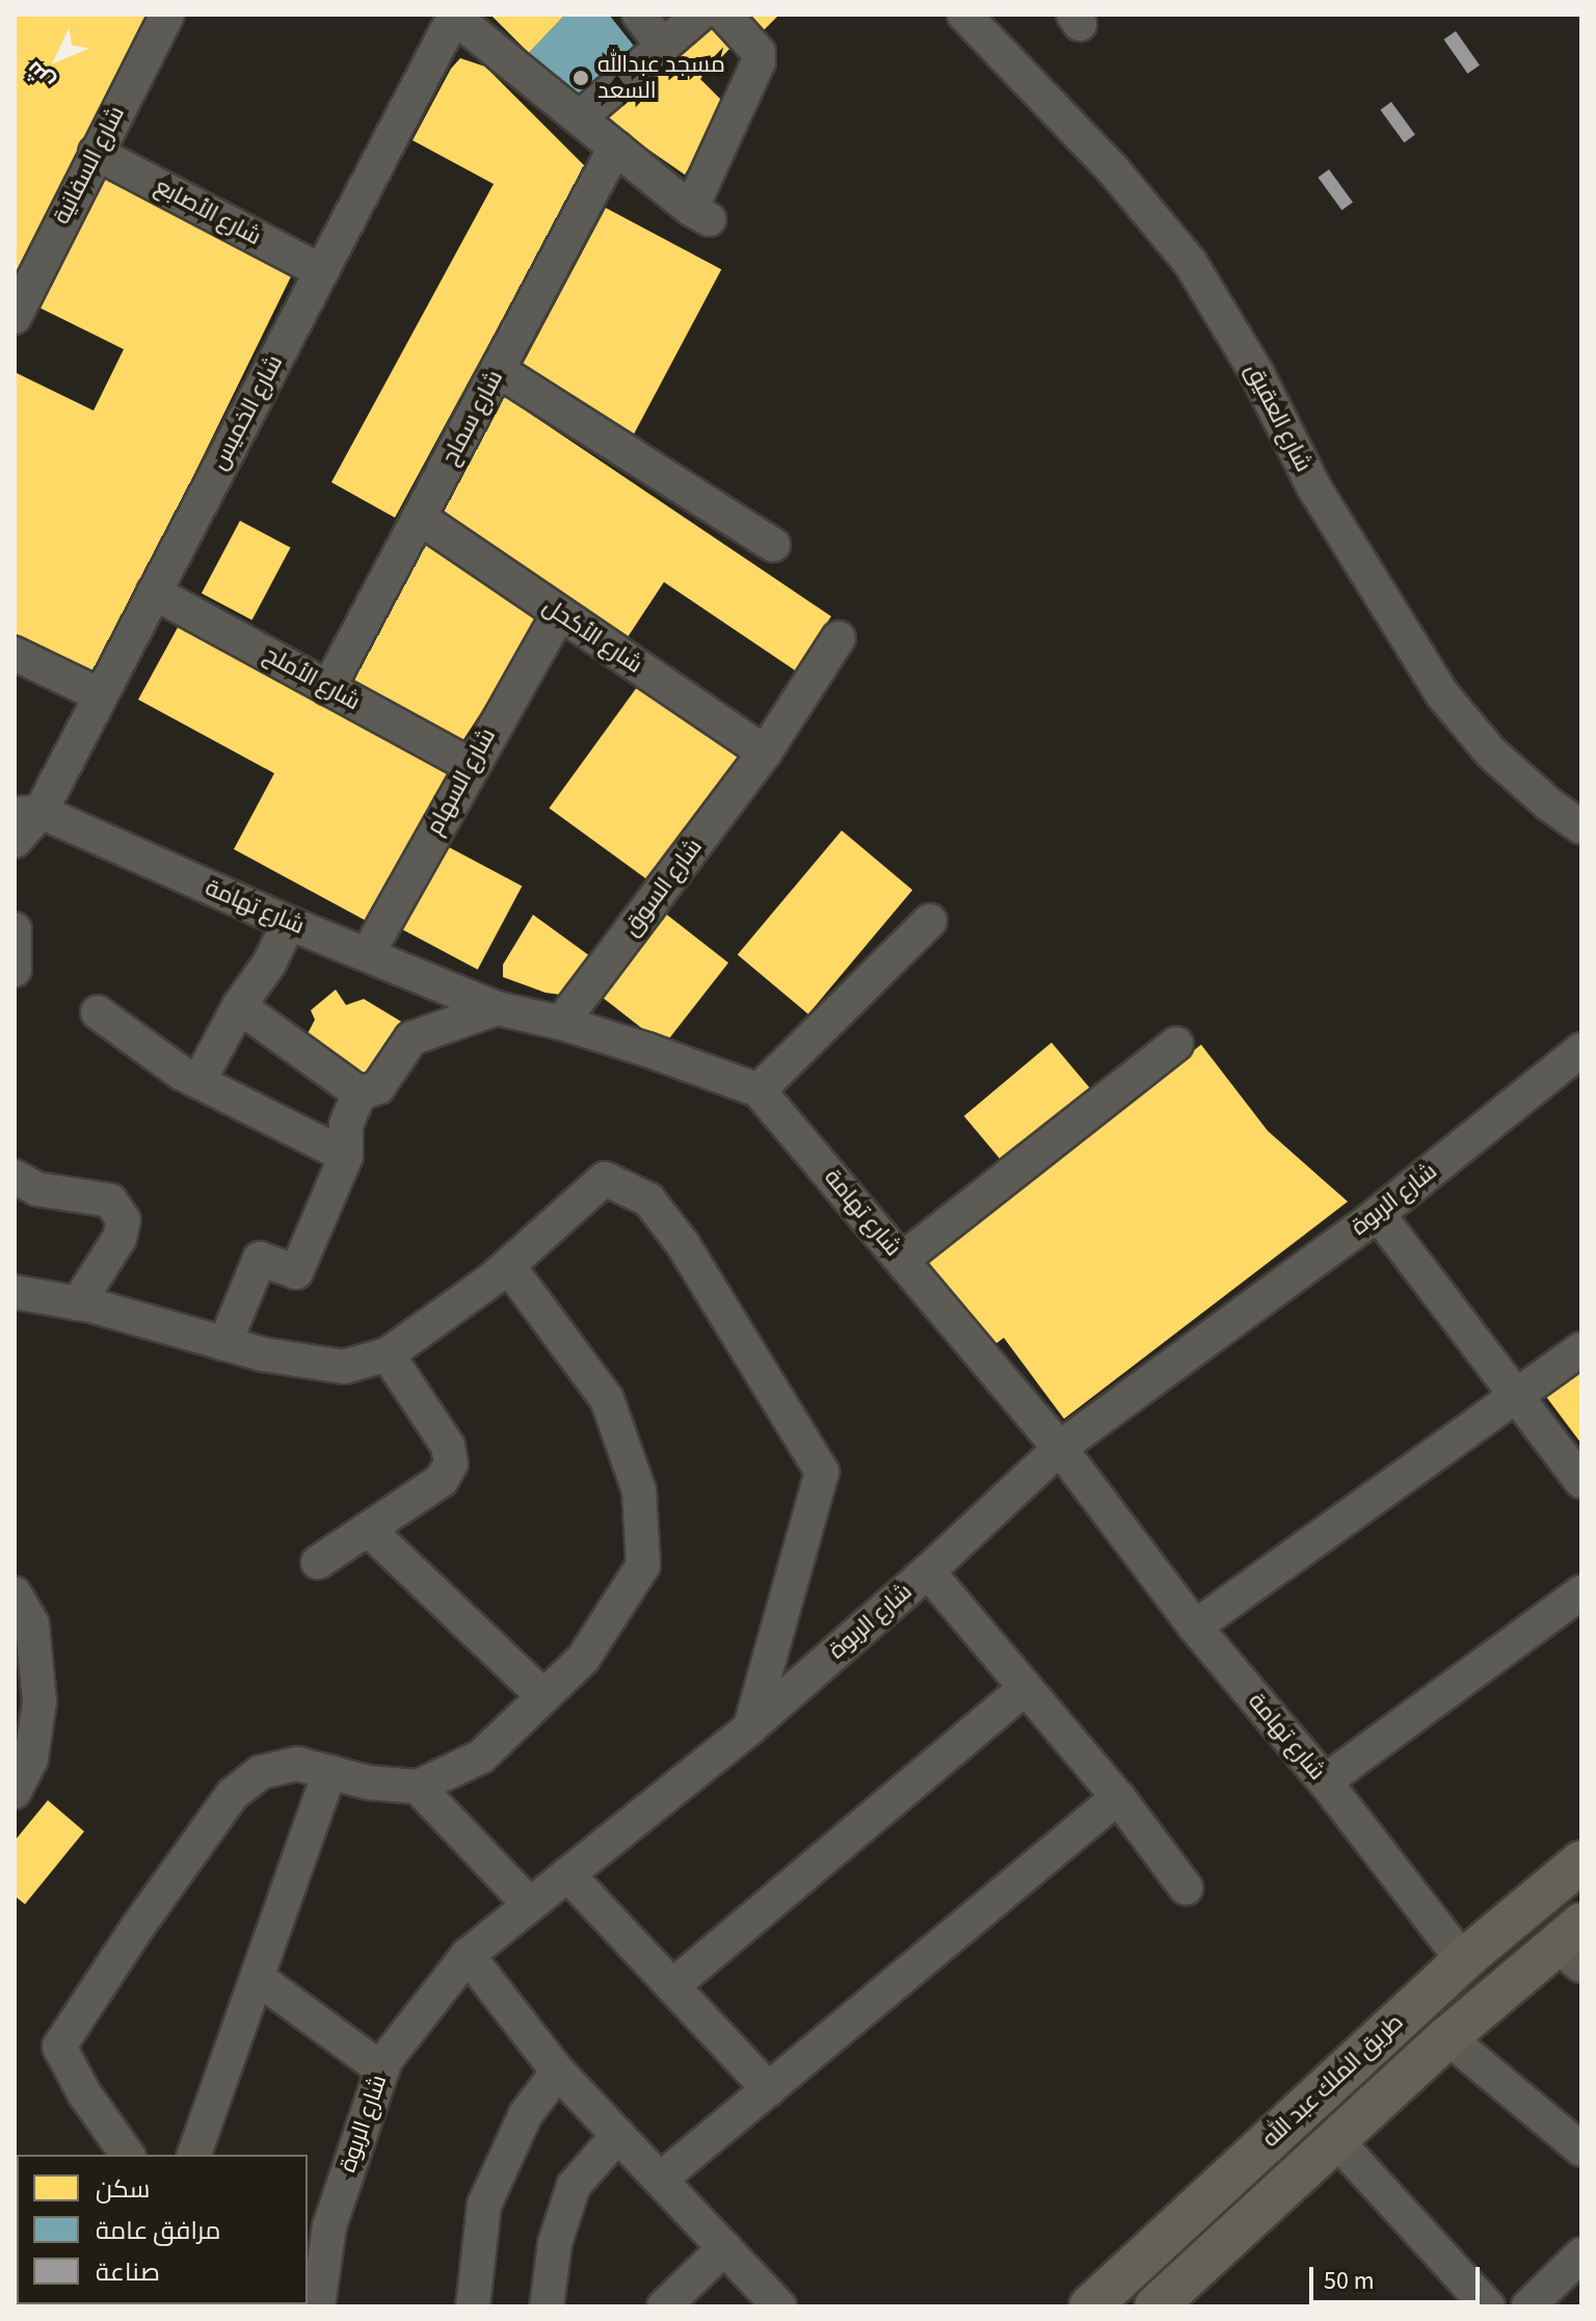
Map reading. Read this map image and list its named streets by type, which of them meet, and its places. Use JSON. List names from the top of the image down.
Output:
{
  "streets": {
    "main road": ["طريق الملك عبد الله"],
    "street": [
      "شارع السفانية",
      "شارع الأصابع",
      "شارع الخميس",
      "شارع سماح",
      "شارع العقيق",
      "شارع الأكحل",
      "شارع الأملح",
      "شارع السهام",
      "شارع السوق",
      "شارع تهامة",
      "شارع الربوة"
    ]
  },
  "crossings": [
    ["شارع السفانية", "شارع الأصابع"],
    ["شارع الأصابع", "شارع الخميس"],
    ["شارع الخميس", "شارع الأملح"],
    ["شارع الخميس", "شارع تهامة"],
    ["شارع سماح", "شارع الأكحل"],
    ["شارع سماح", "شارع الأملح"],
    ["شارع الأكحل", "شارع السهام"],
    ["شارع الأكحل", "شارع السوق"],
    ["شارع الأملح", "شارع السهام"],
    ["شارع السهام", "شارع تهامة"],
    ["شارع السوق", "شارع تهامة"],
    ["شارع تهامة", "شارع الربوة"],
    ["شارع تهامة", "طريق الملك عبد الله"]
  ],
  "places": ["مسجد عبدالله السعد"],
  "legend": ["سكن", "مرافق عامة", "صناعة"],
  "scale_bar": "50 m",
  "north": "bottom left"
}
